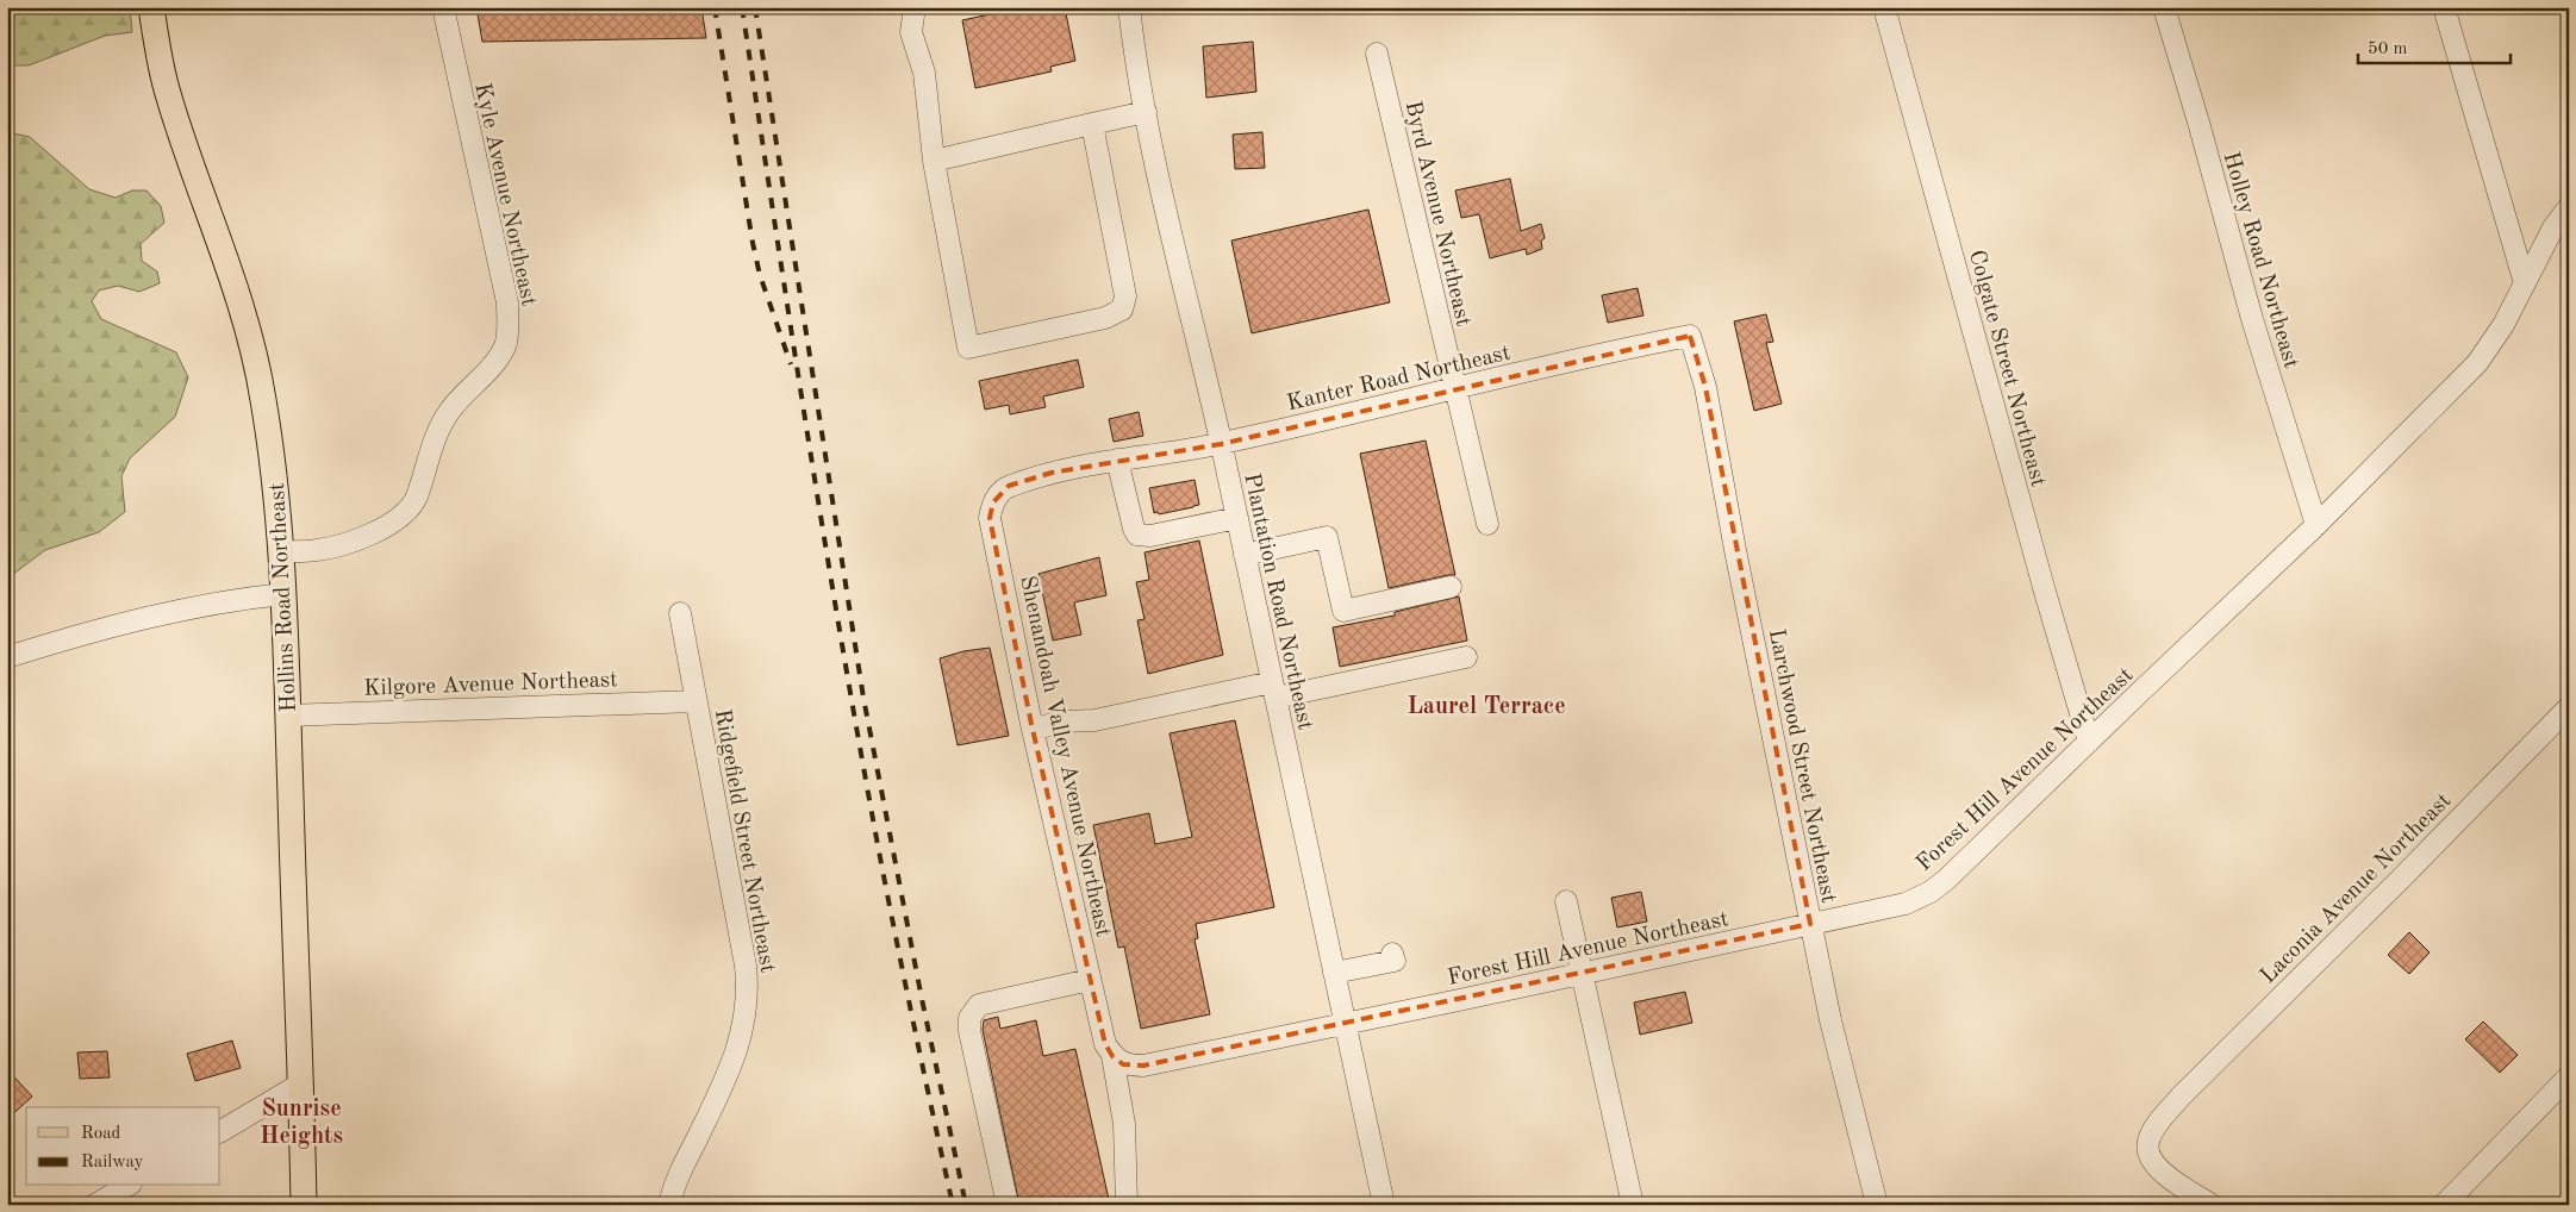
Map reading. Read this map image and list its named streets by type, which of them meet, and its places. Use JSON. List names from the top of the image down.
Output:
{
  "streets": {
    "main road": ["Hollins Road Northeast"],
    "street": [
      "Kyle Avenue Northeast",
      "Byrd Avenue Northeast",
      "Holley Road Northeast",
      "Colgate Street Northeast",
      "Kanter Road Northeast",
      "Plantation Road Northeast",
      "Kilgore Avenue Northeast",
      "Shenandoah Valley Avenue Northeast",
      "Larchwood Street Northeast",
      "Forest Hill Avenue Northeast",
      "Ridgefield Street Northeast",
      "Laconia Avenue Northeast"
    ]
  },
  "crossings": [
    ["Kyle Avenue Northeast", "Hollins Road Northeast"],
    ["Byrd Avenue Northeast", "Kanter Road Northeast"],
    ["Holley Road Northeast", "Forest Hill Avenue Northeast"],
    ["Colgate Street Northeast", "Forest Hill Avenue Northeast"],
    ["Kanter Road Northeast", "Plantation Road Northeast"],
    ["Kanter Road Northeast", "Shenandoah Valley Avenue Northeast"],
    ["Kanter Road Northeast", "Larchwood Street Northeast"],
    ["Hollins Road Northeast", "Kilgore Avenue Northeast"],
    ["Plantation Road Northeast", "Forest Hill Avenue Northeast"],
    ["Kilgore Avenue Northeast", "Ridgefield Street Northeast"],
    ["Shenandoah Valley Avenue Northeast", "Forest Hill Avenue Northeast"],
    ["Larchwood Street Northeast", "Forest Hill Avenue Northeast"]
  ],
  "districts": ["Laurel Terrace", "Sunrise Heights"],
  "legend": ["Road", "Railway"],
  "scale_bar": "50 m"
}
